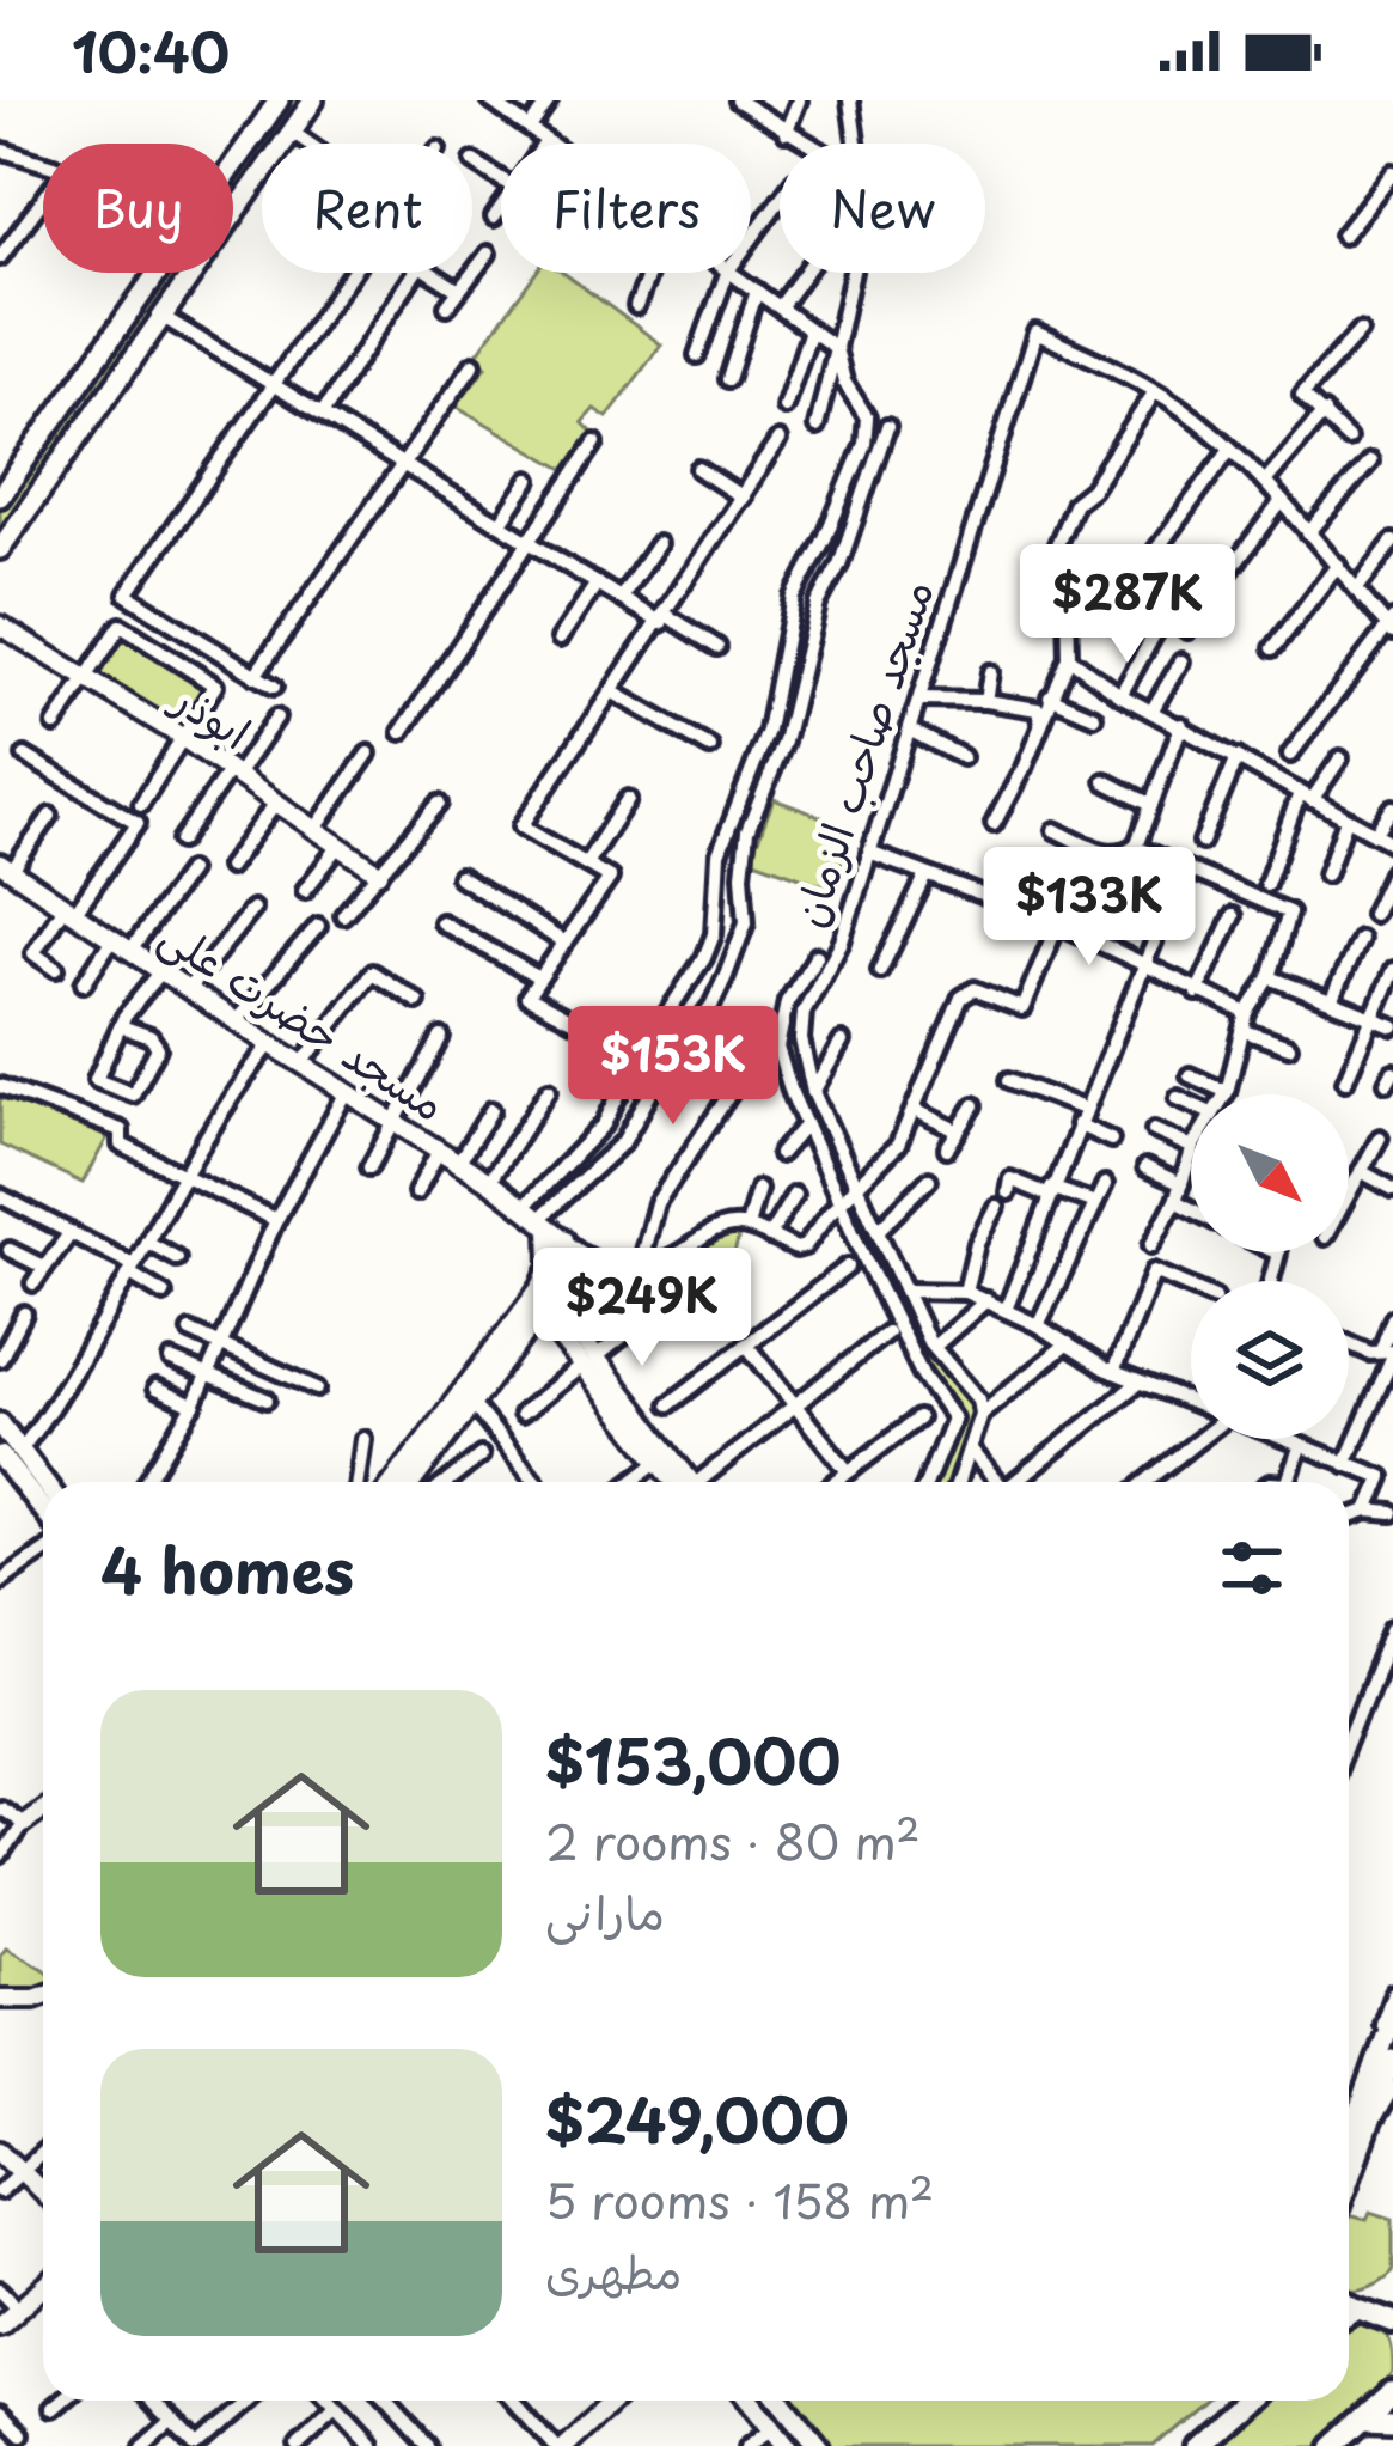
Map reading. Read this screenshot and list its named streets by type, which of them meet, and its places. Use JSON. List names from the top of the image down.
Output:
{
  "streets": {
    "street": ["ابوذر", "مسجد صاحب الزمان", "مسجد حضرت علی"]
  },
  "north": "bottom right",
  "page": {
    "status": "10:40",
    "chip": [
      "Buy",
      "Rent",
      "Filters",
      "New"
    ],
    "price": [
      "$287K",
      "$133K",
      "$153K",
      "$249K"
    ],
    "heading": "4 homes",
    "list": [
      {
        "name": "$153,000",
        "note": "2 rooms · 80 m² · مارانی"
      },
      {
        "name": "$249,000",
        "note": "5 rooms · 158 m² · مطهری"
      }
    ]
  }
}
